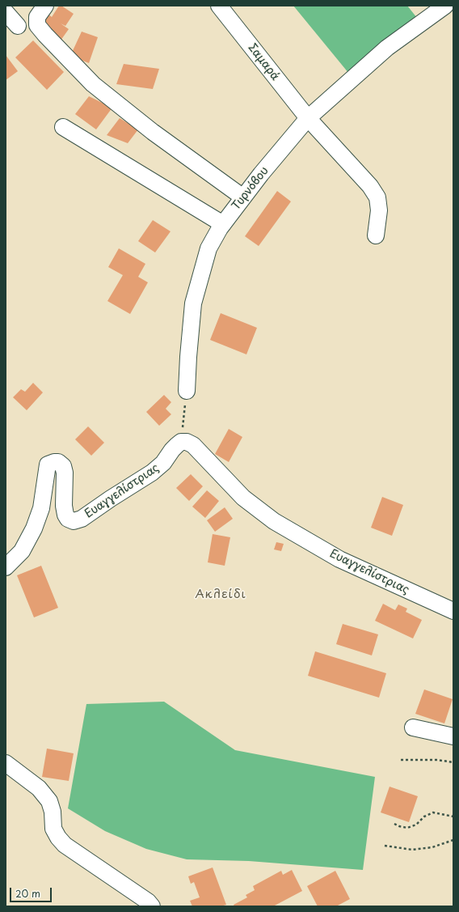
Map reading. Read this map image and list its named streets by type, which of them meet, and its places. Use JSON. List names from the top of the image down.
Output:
{
  "streets": {
    "street": ["Σαμαρά", "Τυρνόβου", "Ευαγγελίστριας"]
  },
  "crossings": [
    ["Σαμαρά", "Τυρνόβου"]
  ],
  "districts": ["Ακλείδι"],
  "scale_bar": "20 m"
}
